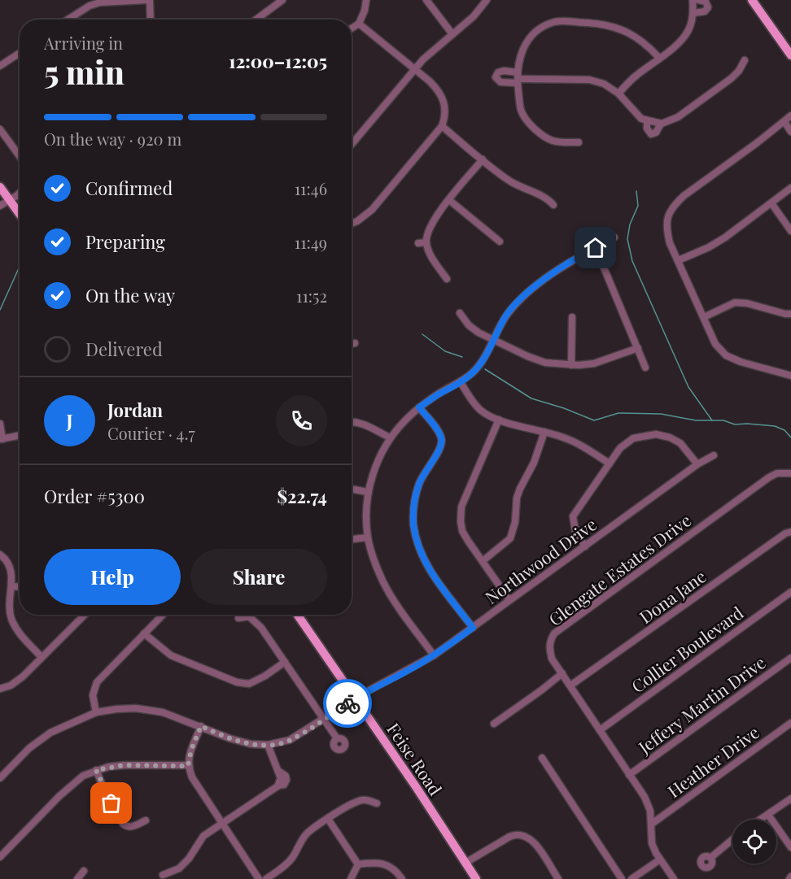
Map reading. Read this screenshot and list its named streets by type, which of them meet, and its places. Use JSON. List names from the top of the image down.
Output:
{
  "streets": {
    "main road": ["Feise Road"],
    "street": [
      "Northwood Drive",
      "Glengate Estates Drive",
      "Dona Jane",
      "Collier Boulevard",
      "Jeffery Martin Drive",
      "Heather Drive"
    ]
  },
  "crossings": [
    ["Northwood Drive", "Feise Road"],
    ["Glengate Estates Drive", "Dona Jane"],
    ["Glengate Estates Drive", "Collier Boulevard"],
    ["Glengate Estates Drive", "Jeffery Martin Drive"],
    ["Glengate Estates Drive", "Heather Drive"]
  ],
  "page": {
    "heading": ["5 min", "Arriving in", "12:00–12:05"],
    "panel": [
      "Jordan",
      "Courier · 4.7",
      "Order #5300",
      "$22.74"
    ],
    "bar": "On the way · 920 m",
    "list": [
      ["Confirmed", "11:46"],
      ["Preparing", "11:49"],
      ["On the way", "11:52"],
      "Delivered"
    ],
    "round": "J",
    "buttons": ["Help", "Share"]
  }
}
